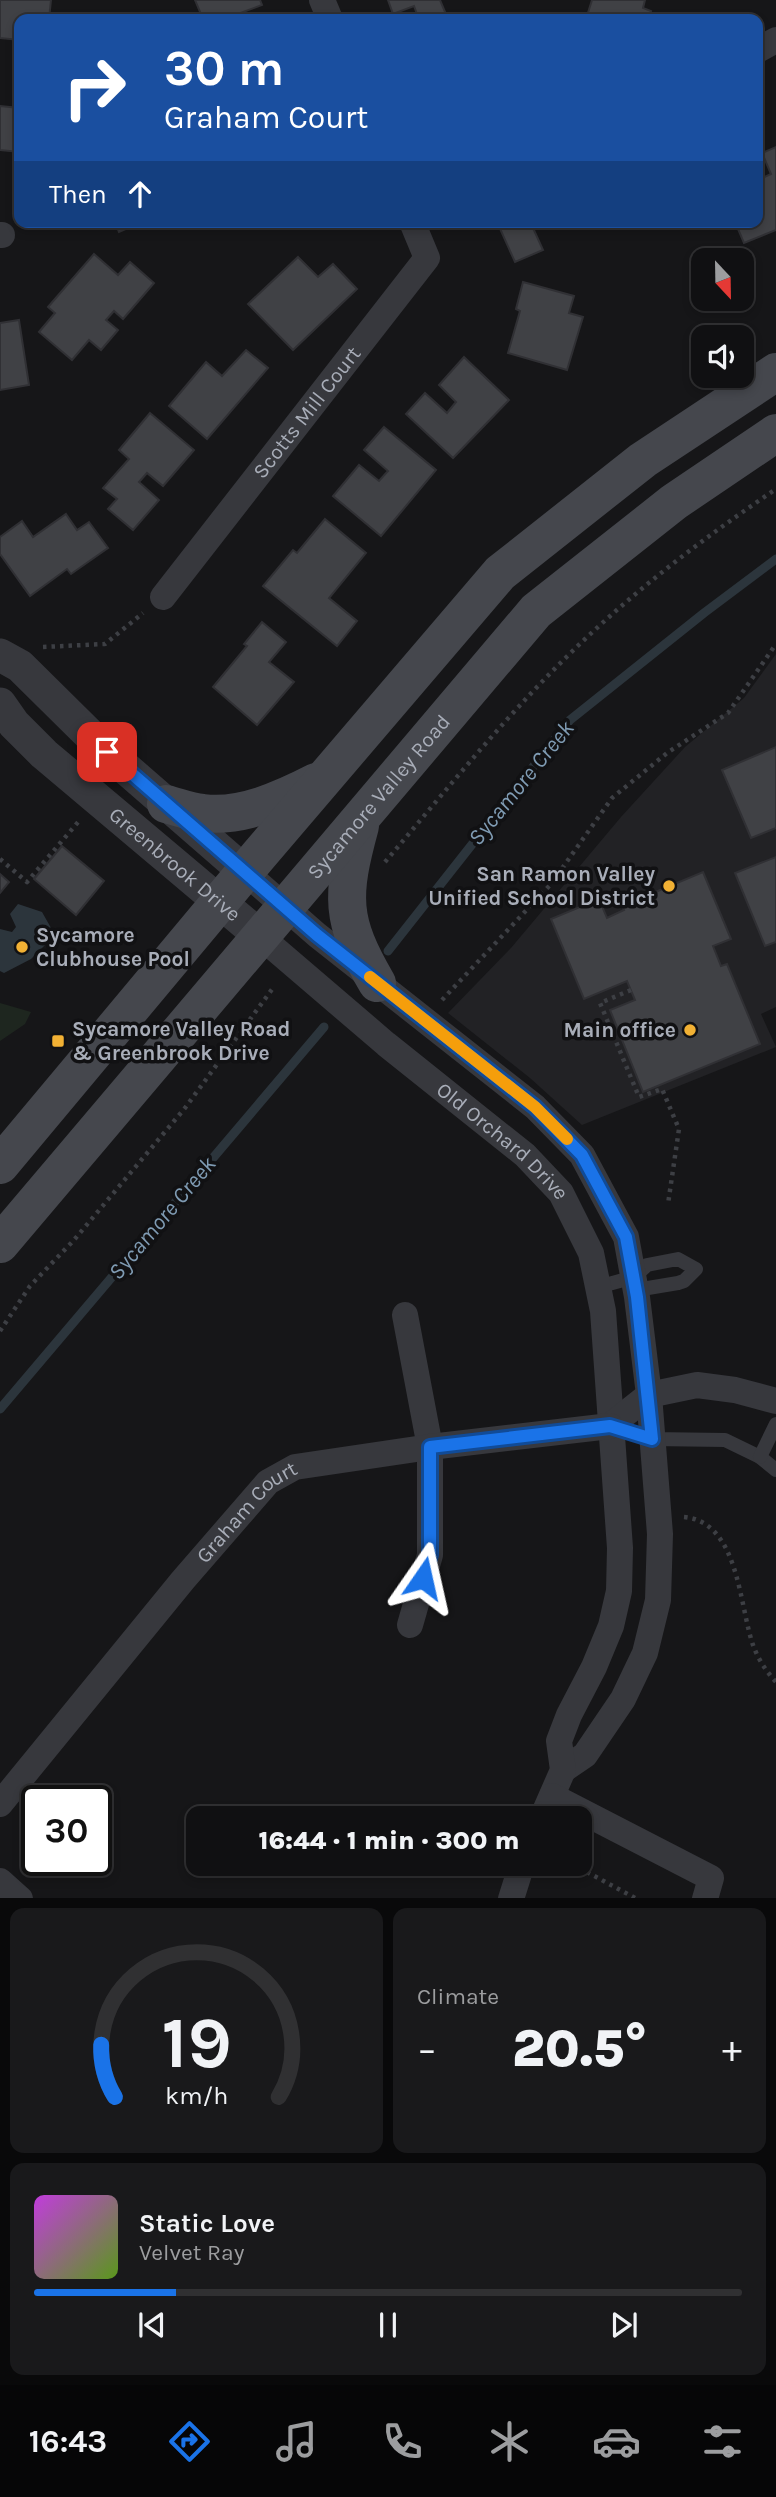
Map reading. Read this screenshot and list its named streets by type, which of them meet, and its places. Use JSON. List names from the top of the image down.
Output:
{
  "streets": {
    "main road": ["Sycamore Valley Road"],
    "street": [
      "Scotts Mill Court",
      "Greenbrook Drive",
      "Old Orchard Drive",
      "Graham Court"
    ]
  },
  "crossings": [
    ["Sycamore Valley Road", "Greenbrook Drive"],
    ["Sycamore Valley Road", "Old Orchard Drive"],
    ["Greenbrook Drive", "Old Orchard Drive"],
    ["Old Orchard Drive", "Graham Court"]
  ],
  "water": ["Sycamore Creek"],
  "places": {
    "other": ["San Ramon Valley Unified School District", "Sycamore Clubhouse Pool", "Main office"],
    "transit": ["Sycamore Valley Road & Greenbrook Drive"]
  },
  "north": "bottom",
  "page": {
    "turn": ["30 m", "Graham Court"],
    "then": "Then",
    "limit": "30",
    "trip": "16:44 · 1 min · 300 m",
    "tile": "Climate",
    "heat": ["−", "20.5°", "+"],
    "song": ["Static Love", "Velvet Ray"],
    "tabs": "16:43",
    "gauge": ["19", "km/h"]
  }
}
